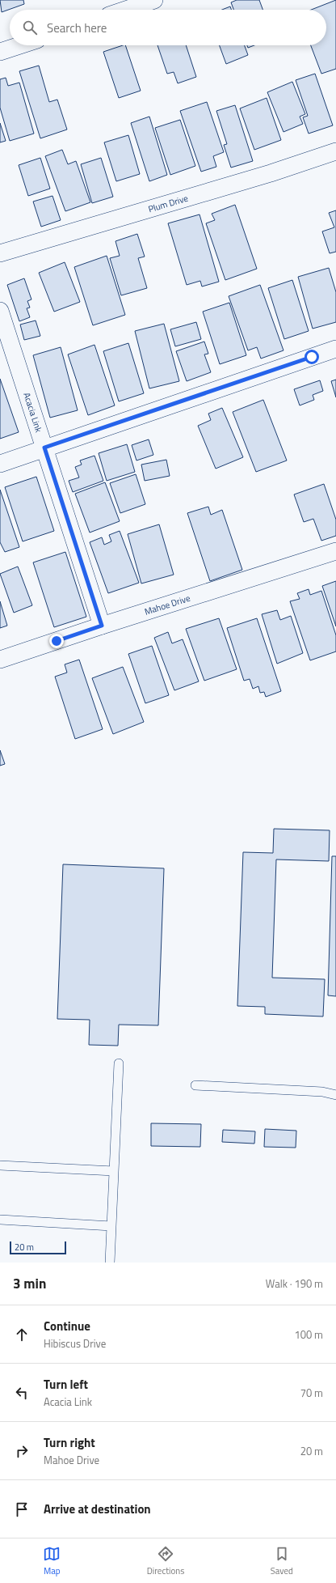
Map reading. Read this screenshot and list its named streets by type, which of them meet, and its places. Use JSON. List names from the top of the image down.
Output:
{
  "streets": {
    "street": ["Plum Drive", "Acacia Link", "Mahoe Drive"]
  },
  "crossings": [
    ["Acacia Link", "Mahoe Drive"]
  ],
  "scale_bar": "20 m",
  "page": {
    "search": "Search here",
    "scale": "20 m",
    "heading": ["3 min", "Walk · 190 m"],
    "list": [
      ["Continue", "Hibiscus Drive", "100 m"],
      ["Turn left", "Acacia Link", "70 m"],
      ["Turn right", "Mahoe Drive", "20 m"],
      "Arrive at destination"
    ],
    "nav": ["Map", "Directions", "Saved"]
  }
}
